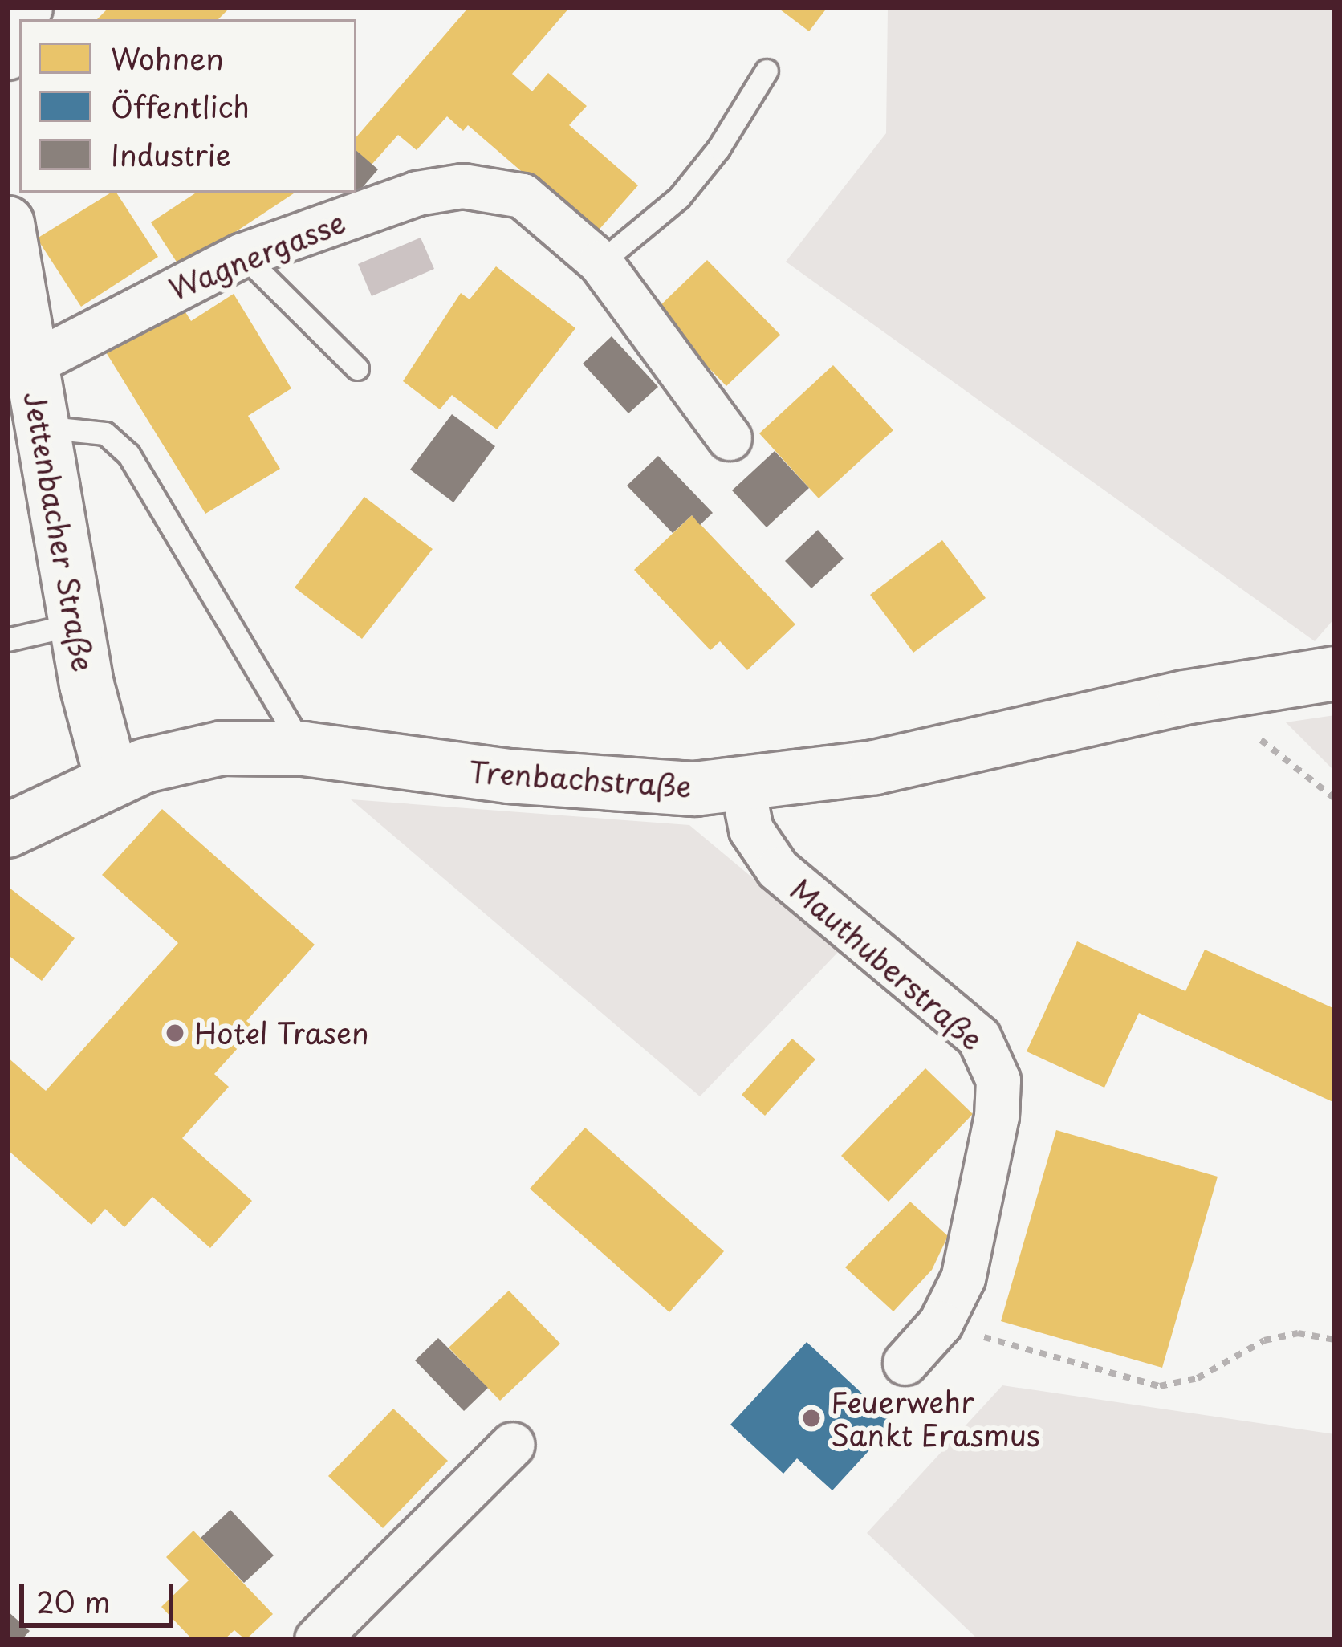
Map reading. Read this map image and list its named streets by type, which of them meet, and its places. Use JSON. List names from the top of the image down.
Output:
{
  "streets": {
    "street": [
      "Wagnergasse",
      "Jettenbacher Straße",
      "Trenbachstraße",
      "Mauthuberstraße"
    ]
  },
  "crossings": [
    ["Wagnergasse", "Jettenbacher Straße"],
    ["Jettenbacher Straße", "Trenbachstraße"],
    ["Trenbachstraße", "Mauthuberstraße"]
  ],
  "places": ["Hotel Trasen", "Feuerwehr Sankt Erasmus"],
  "legend": ["Wohnen", "Öffentlich", "Industrie"],
  "scale_bar": "20 m"
}
